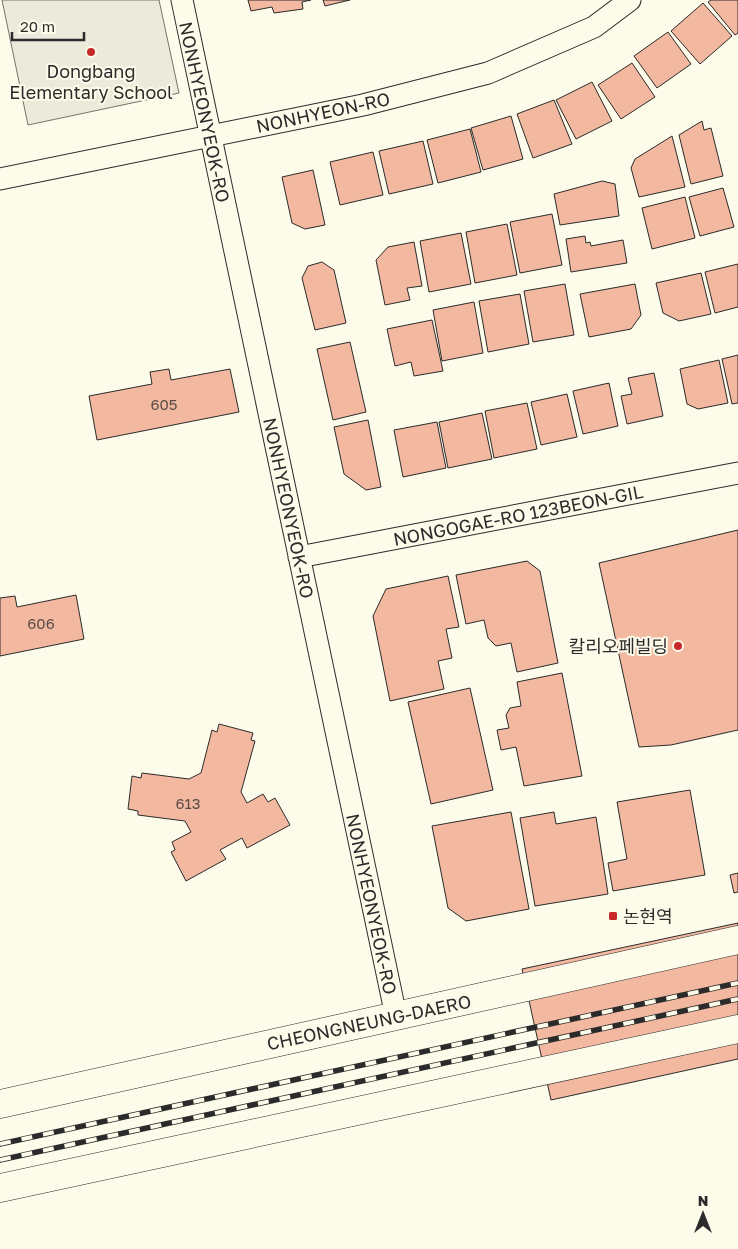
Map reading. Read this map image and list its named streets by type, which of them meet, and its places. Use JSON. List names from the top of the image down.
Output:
{
  "streets": {
    "main road": ["CHEONGNEUNG-DAERO"],
    "street": ["NONHYEONYEOK-RO", "NONHYEON-RO", "NONGOGAE-RO 123BEON-GIL"]
  },
  "crossings": [
    ["NONHYEONYEOK-RO", "NONHYEON-RO"],
    ["NONHYEONYEOK-RO", "NONGOGAE-RO 123BEON-GIL"],
    ["NONHYEONYEOK-RO", "CHEONGNEUNG-DAERO"]
  ],
  "places": {
    "other": ["Dongbang Elementary School", "칼리오페빌딩"],
    "transit": ["논현역"]
  },
  "house_numbers": ["605", "606", "613"],
  "scale_bar": "20 m",
  "north": "top"
}
